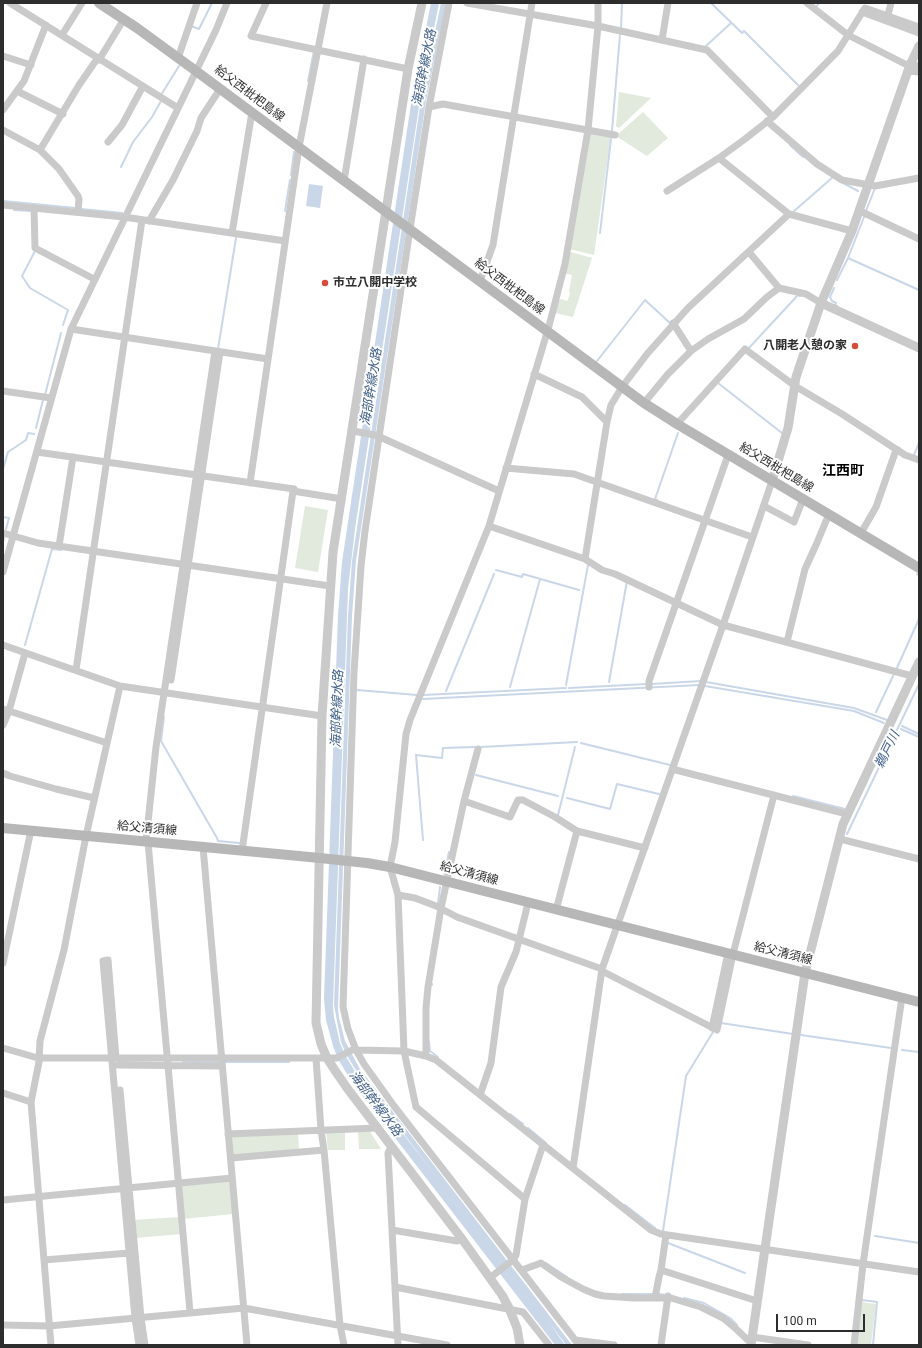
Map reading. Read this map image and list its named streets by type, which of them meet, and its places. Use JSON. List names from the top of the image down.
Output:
{
  "streets": {
    "main road": ["給父西枇杷島線", "給父清須線"]
  },
  "districts": ["江西町"],
  "water": ["海部幹線水路", "鵜戸川"],
  "places": ["市立八開中学校", "八開老人憩の家"],
  "scale_bar": "100 m"
}
